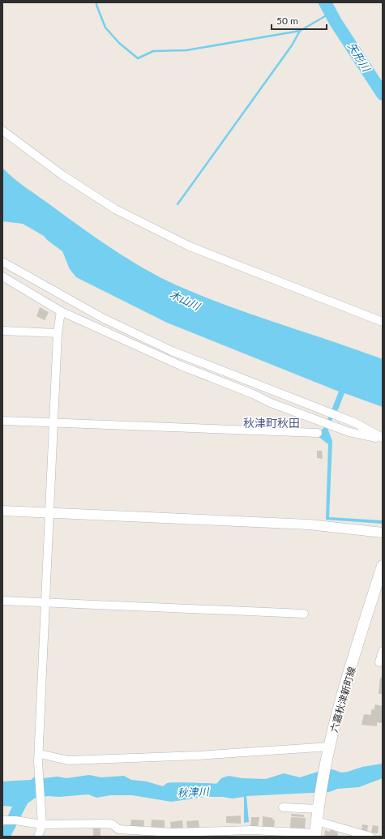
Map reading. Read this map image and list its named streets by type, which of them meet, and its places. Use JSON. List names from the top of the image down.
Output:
{
  "streets": {
    "main road": ["六嘉秋津新町線"]
  },
  "districts": ["秋津町秋田"],
  "water": ["矢形川", "木山川", "秋津川"],
  "scale_bar": "50 m"
}
